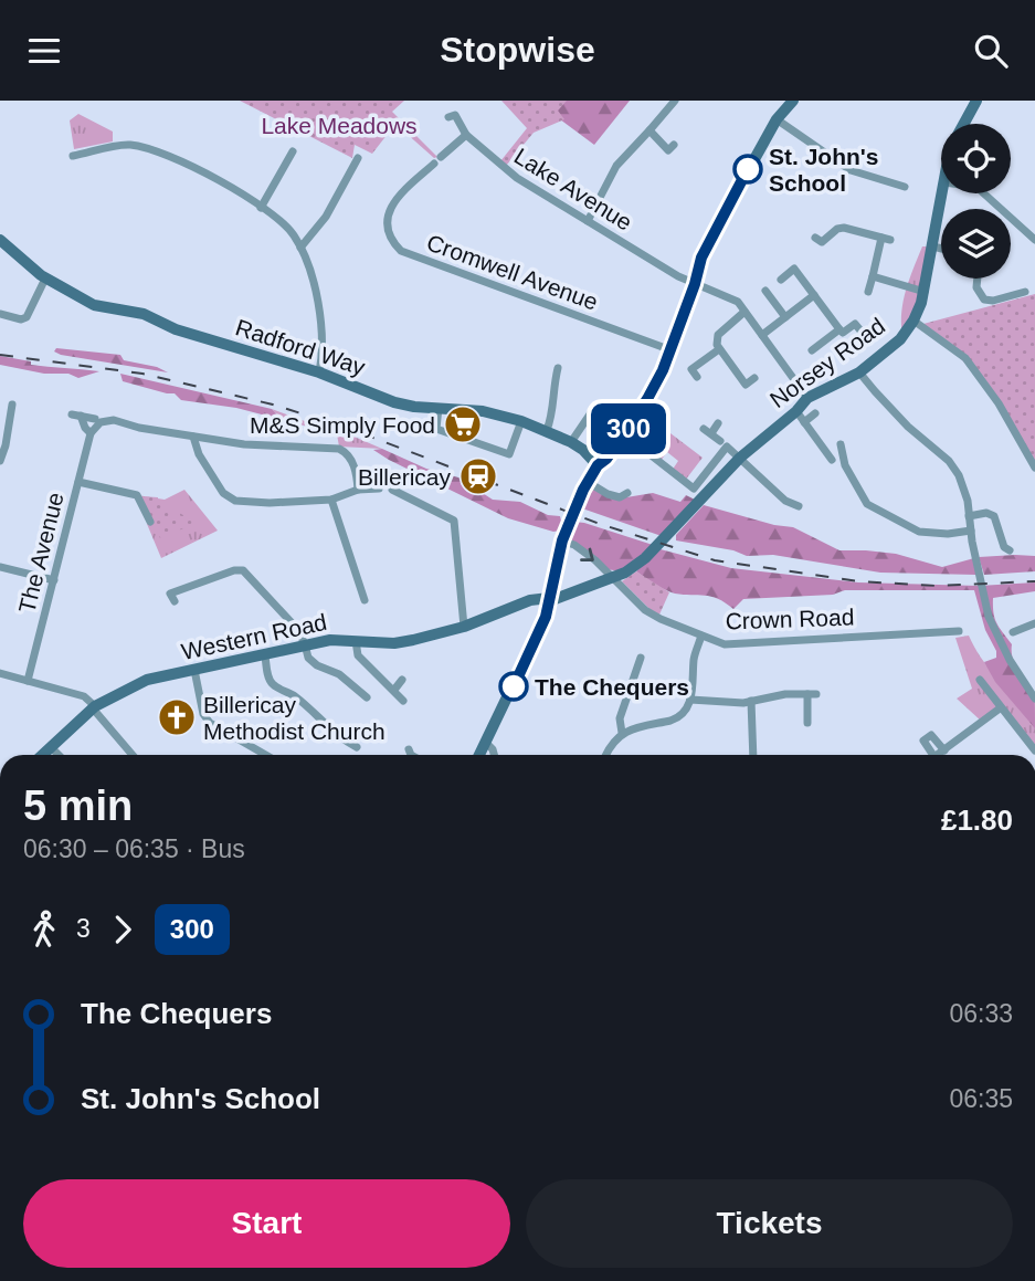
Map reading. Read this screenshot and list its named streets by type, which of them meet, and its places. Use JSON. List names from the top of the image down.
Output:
{
  "streets": {
    "street": [
      "Lake Avenue",
      "Cromwell Avenue",
      "Radford Way",
      "Norsey Road",
      "The Avenue",
      "Crown Road",
      "Western Road"
    ]
  },
  "crossings": [
    ["Lake Avenue", "Cromwell Avenue"],
    ["Lake Avenue", "Norsey Road"],
    ["Norsey Road", "Crown Road"],
    ["Norsey Road", "Western Road"]
  ],
  "parks": ["Lake Meadows"],
  "places": {
    "other": ["St. John's School", "The Chequers"],
    "supermarket": ["M&S Simply Food"],
    "station": ["Billericay"],
    "church": ["Billericay Methodist Church"]
  },
  "lines": ["bus line 300"],
  "page": {
    "header": "Stopwise",
    "on_map": "300",
    "heading": ["5 min", "06:30 – 06:35 · Bus", "£1.80"],
    "legs": ["3", "300"],
    "list": [
      {
        "name": "The Chequers",
        "value": "06:33"
      },
      {
        "name": "St. John's School",
        "value": "06:35"
      }
    ],
    "buttons": ["Start", "Tickets"]
  }
}
